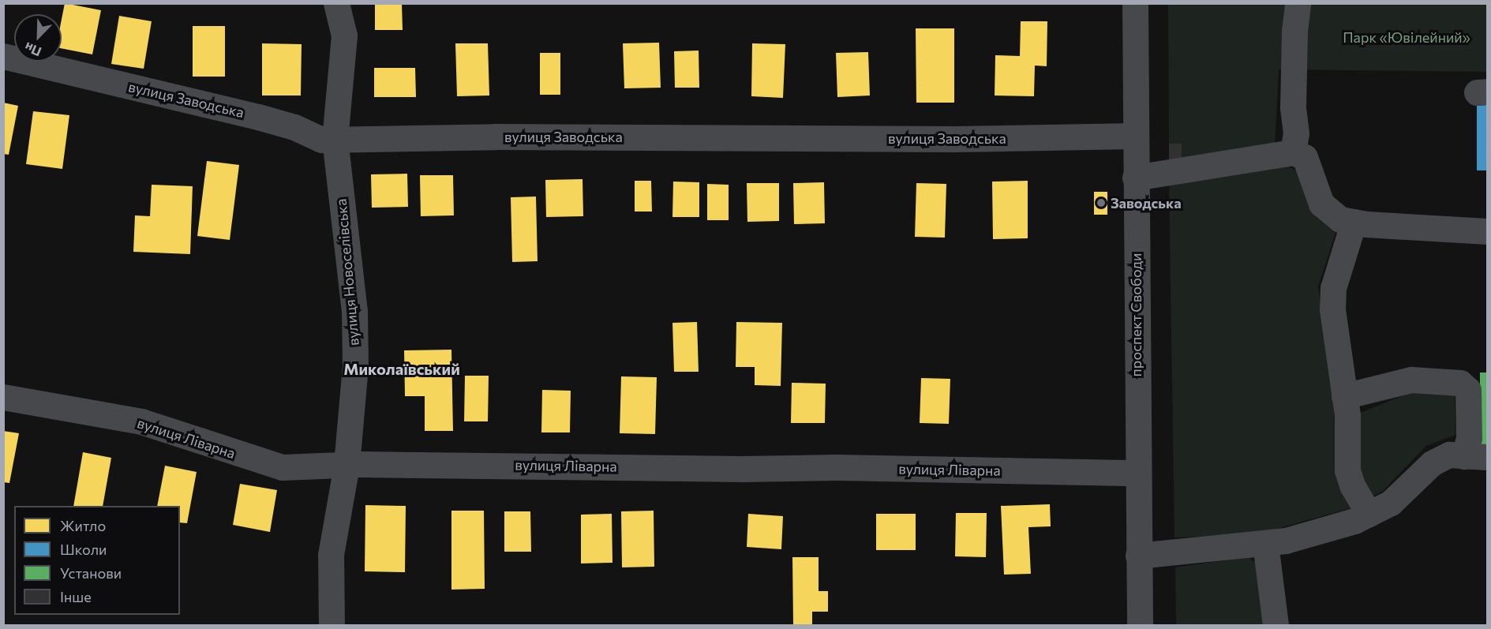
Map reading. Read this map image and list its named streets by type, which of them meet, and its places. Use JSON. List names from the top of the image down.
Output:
{
  "streets": {
    "street": [
      "вулиця Заводська",
      "вулиця Новоселівська",
      "проспект Свободи",
      "вулиця Ліварна"
    ]
  },
  "crossings": [
    ["вулиця Заводська", "вулиця Новоселівська"],
    ["вулиця Заводська", "проспект Свободи"],
    ["вулиця Новоселівська", "вулиця Ліварна"],
    ["проспект Свободи", "вулиця Ліварна"]
  ],
  "districts": ["Миколаївський"],
  "parks": ["Парк «Ювілейний»"],
  "places": ["Заводська"],
  "legend": [
    "Житло",
    "Школи",
    "Установи",
    "Інше"
  ],
  "north": "bottom left"
}
